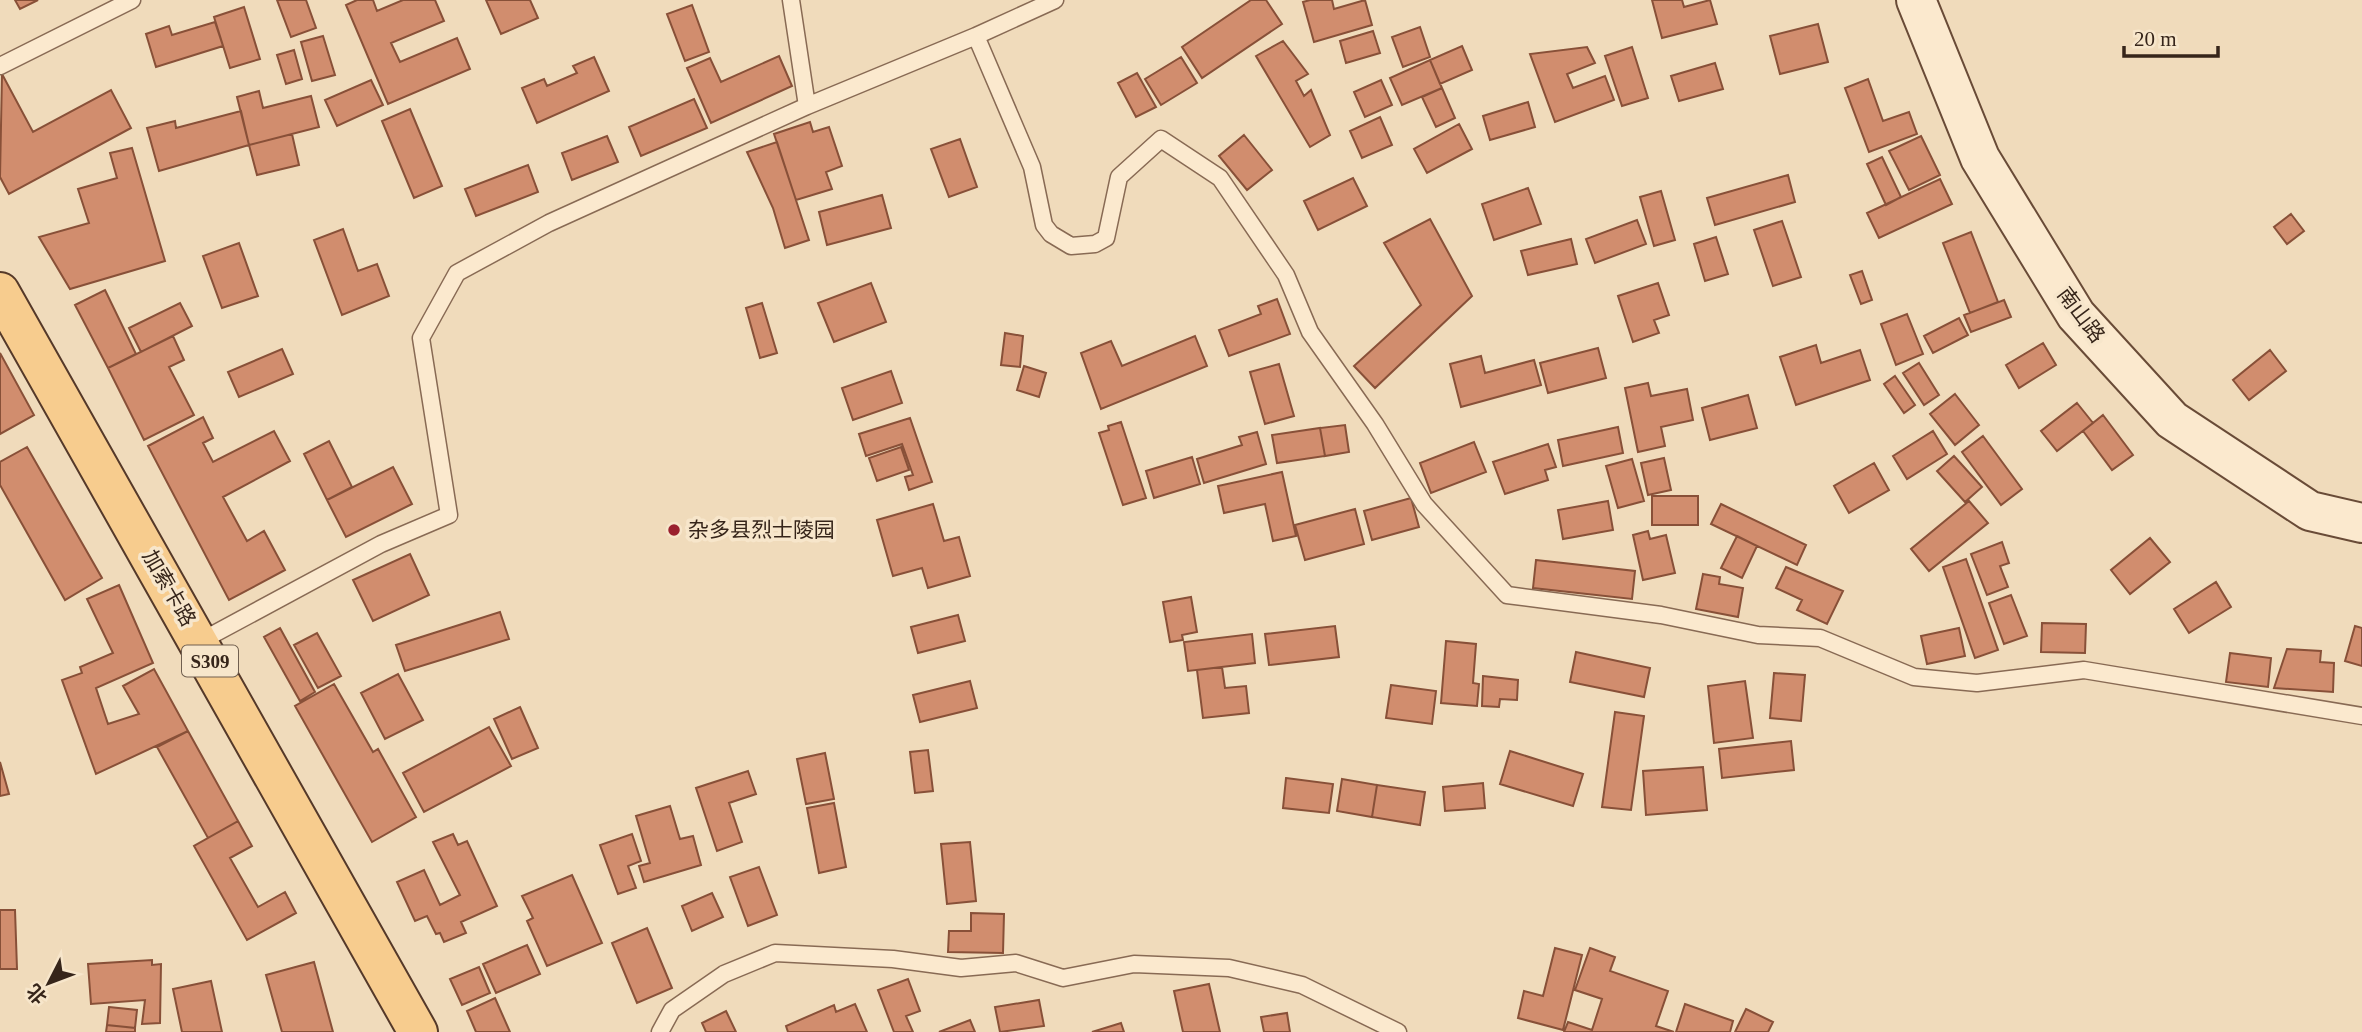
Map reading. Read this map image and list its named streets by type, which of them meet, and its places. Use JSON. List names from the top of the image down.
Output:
{
  "streets": {
    "main road": ["加索卡路", "S309"],
    "street": ["南山路"]
  },
  "places": ["杂多县烈士陵园"],
  "scale_bar": "20 m",
  "north": "bottom left"
}
